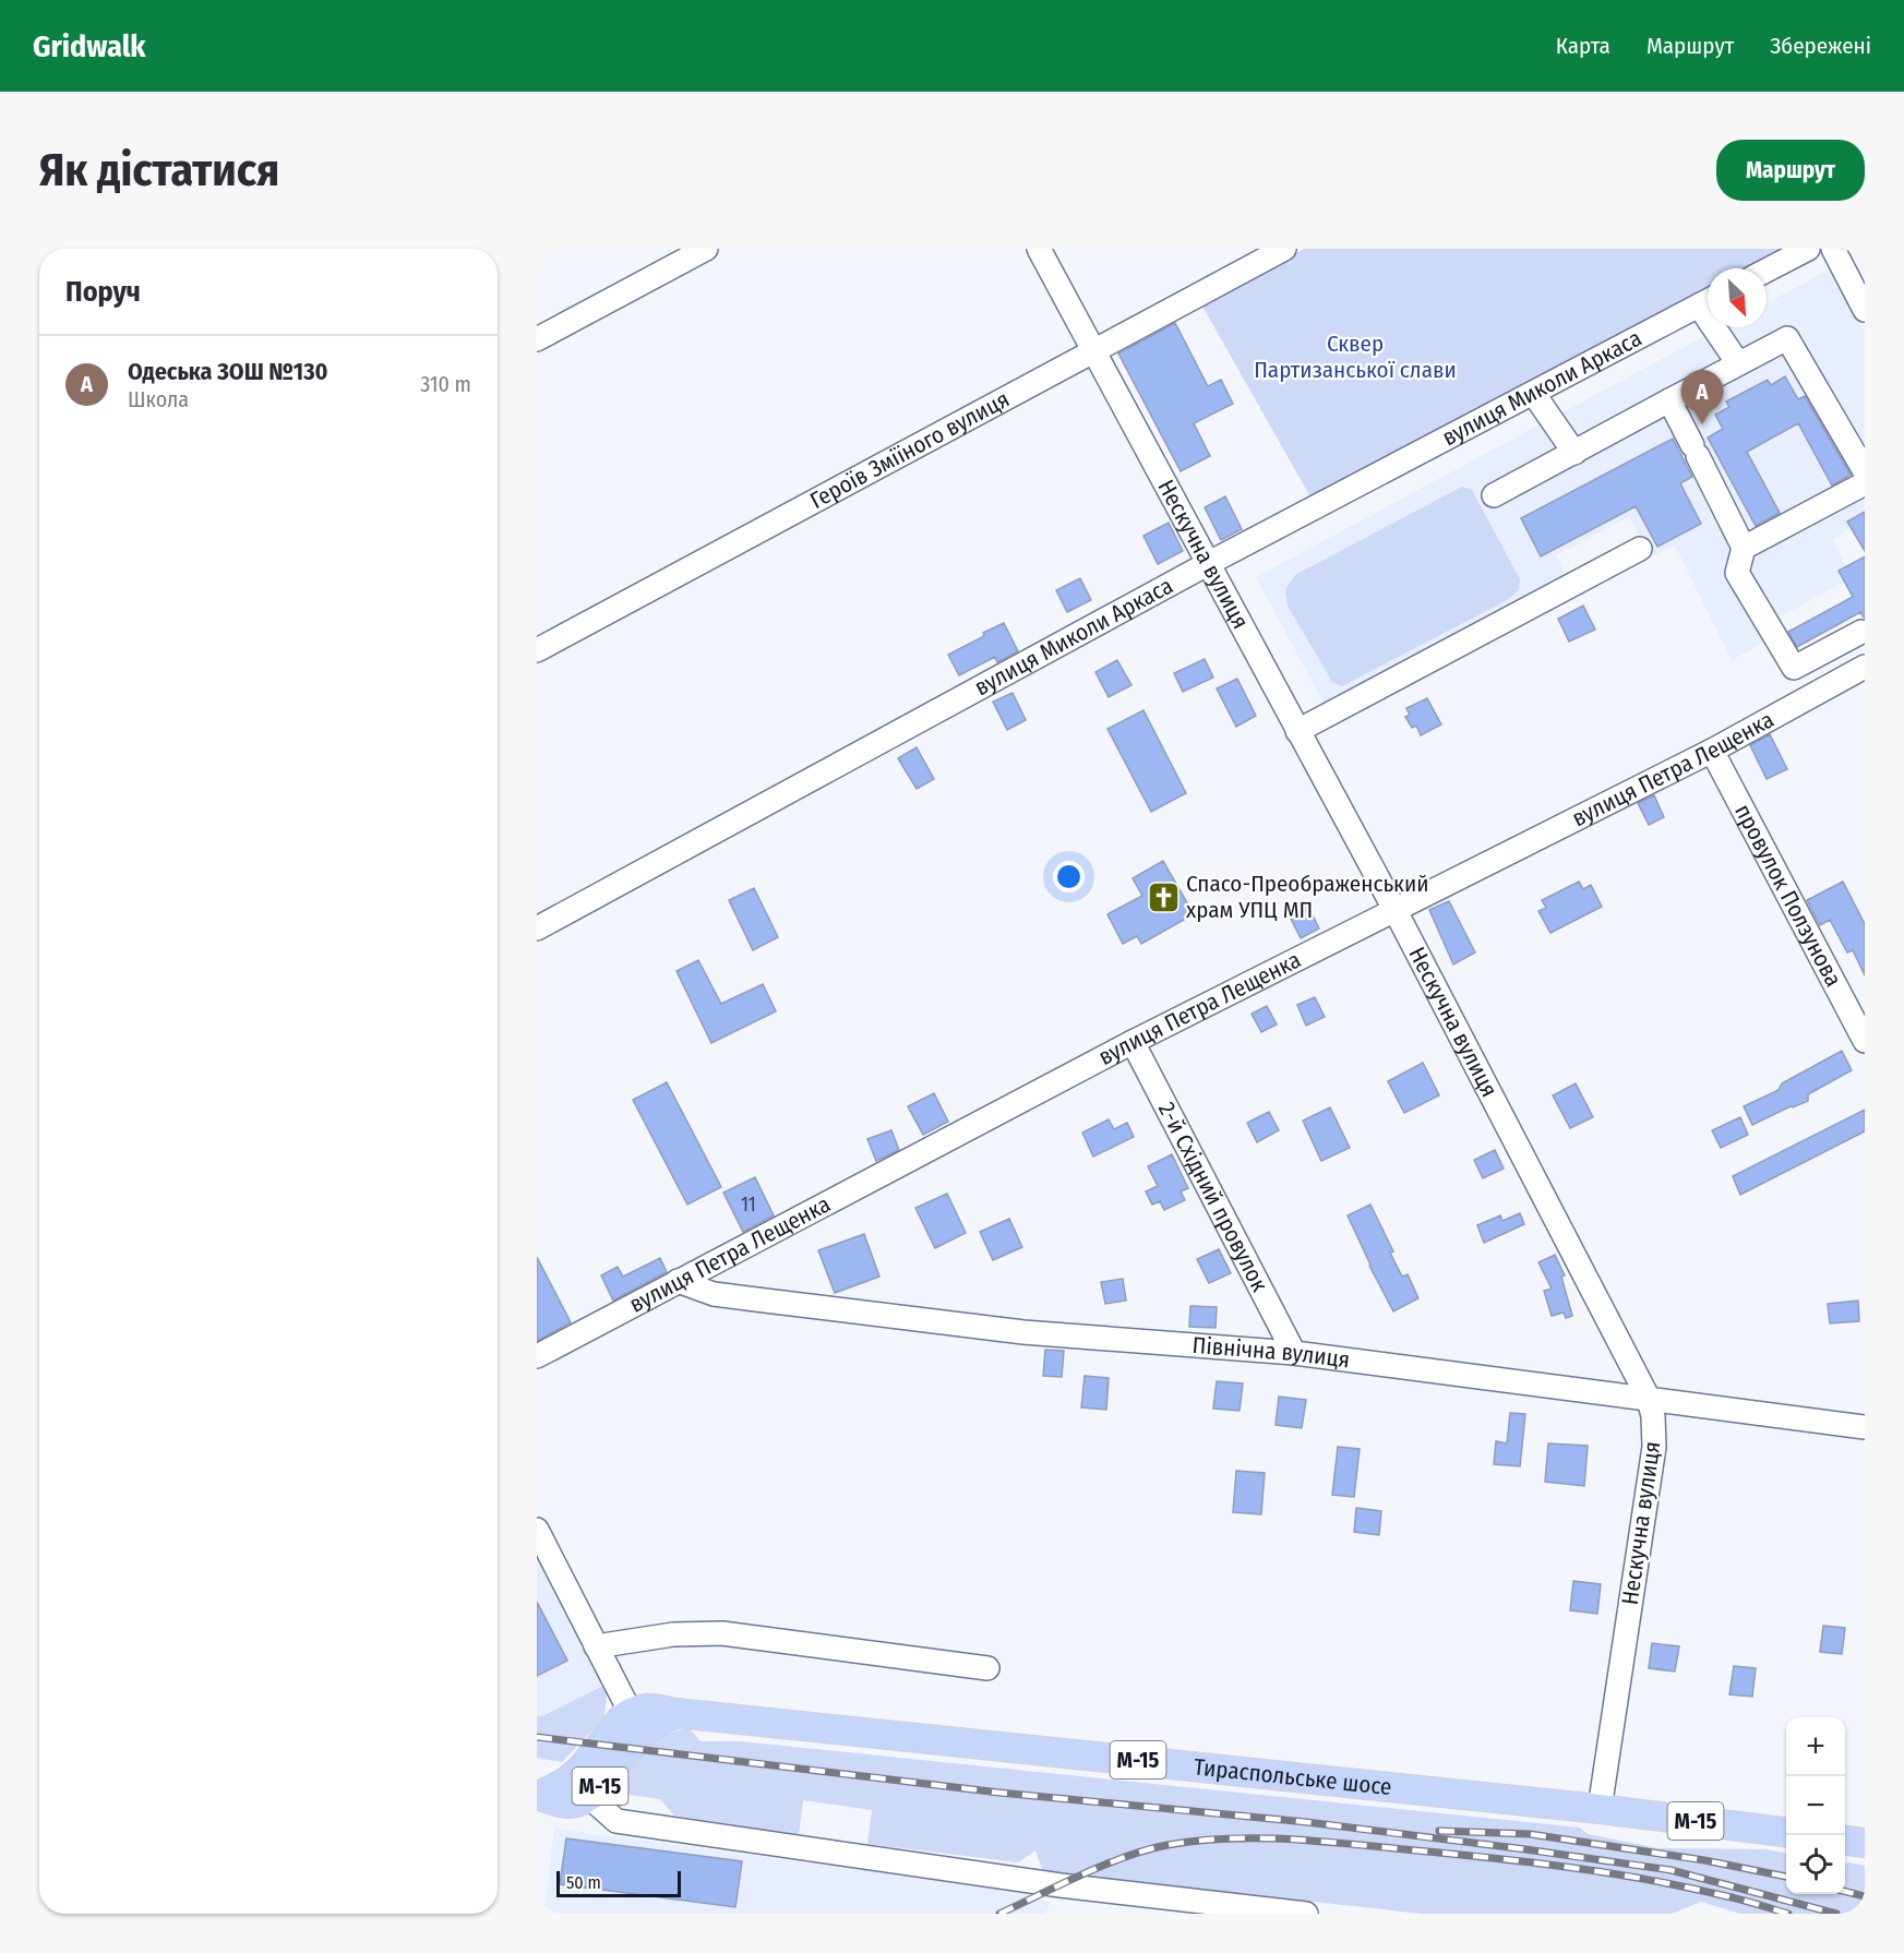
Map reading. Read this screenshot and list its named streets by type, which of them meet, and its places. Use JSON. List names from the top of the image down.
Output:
{
  "streets": {
    "main road": ["М-15", "Тираспольське шосе"],
    "street": [
      "вулиця Миколи Аркаса",
      "Героїв Зміїного вулиця",
      "Нескучна вулиця",
      "вулиця Петра Лещенка",
      "провулок Ползунова",
      "2-й Східний провулок",
      "Північна вулиця"
    ]
  },
  "crossings": [
    ["вулиця Миколи Аркаса", "Нескучна вулиця"],
    ["Героїв Зміїного вулиця", "Нескучна вулиця"],
    ["Нескучна вулиця", "вулиця Петра Лещенка"],
    ["Нескучна вулиця", "Північна вулиця"],
    ["Нескучна вулиця", "Тираспольське шосе"],
    ["вулиця Петра Лещенка", "провулок Ползунова"],
    ["вулиця Петра Лещенка", "2-й Східний провулок"],
    ["вулиця Петра Лещенка", "Північна вулиця"],
    ["2-й Східний провулок", "Північна вулиця"],
    ["М-15", "Тираспольське шосе"]
  ],
  "parks": ["Сквер Партизанської слави"],
  "places": {
    "church": ["Спасо-Преображенський храм УПЦ МП"]
  },
  "house_numbers": ["11"],
  "scale_bar": "50 m",
  "north": "bottom right",
  "page": {
    "header": "Gridwalk",
    "nav": ["Карта", "Маршрут", "Збережені"],
    "buttons": "Маршрут",
    "title": "Як дістатися",
    "heading": "Поруч",
    "list": [
      {
        "mark": "A",
        "name": "Одеська ЗОШ №130",
        "note": "Школа",
        "value": "310 m"
      }
    ],
    "pins": "A",
    "map_buttons": ["+", "−"],
    "scale": "50 m"
  }
}
